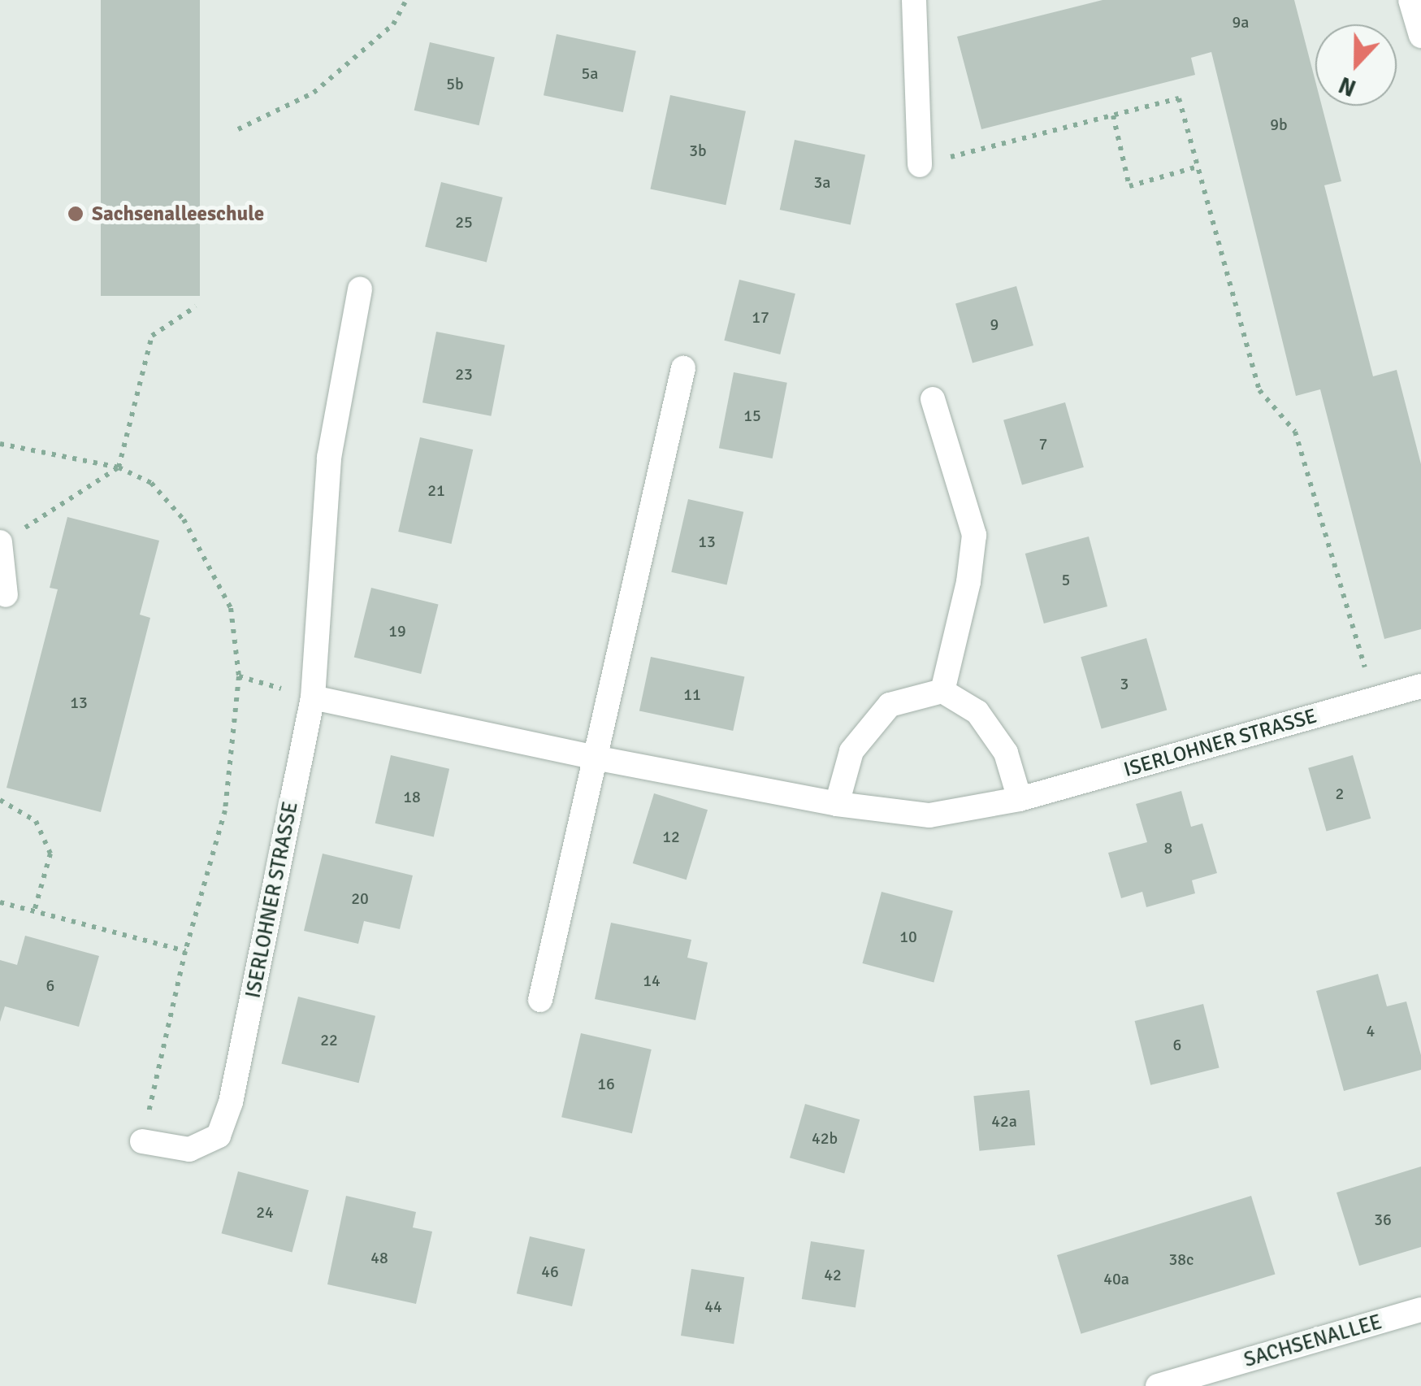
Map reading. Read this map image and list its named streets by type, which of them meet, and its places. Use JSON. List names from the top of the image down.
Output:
{
  "streets": {
    "street": ["ISERLOHNER STRASSE", "SACHSENALLEE"]
  },
  "places": ["Sachsenalleeschule"],
  "house_numbers": [
    "9a",
    "5a",
    "5b",
    "9b",
    "3b",
    "3a",
    "25",
    "17",
    "9",
    "23",
    "15",
    "7",
    "21",
    "13",
    "5",
    "19",
    "3",
    "11",
    "13",
    "2",
    "18",
    "12",
    "8",
    "20",
    "10",
    "14",
    "6",
    "4",
    "22",
    "6",
    "16",
    "42a",
    "42b",
    "24",
    "36",
    "48",
    "38c",
    "46",
    "42",
    "40a",
    "44"
  ],
  "north": "bottom"
}
